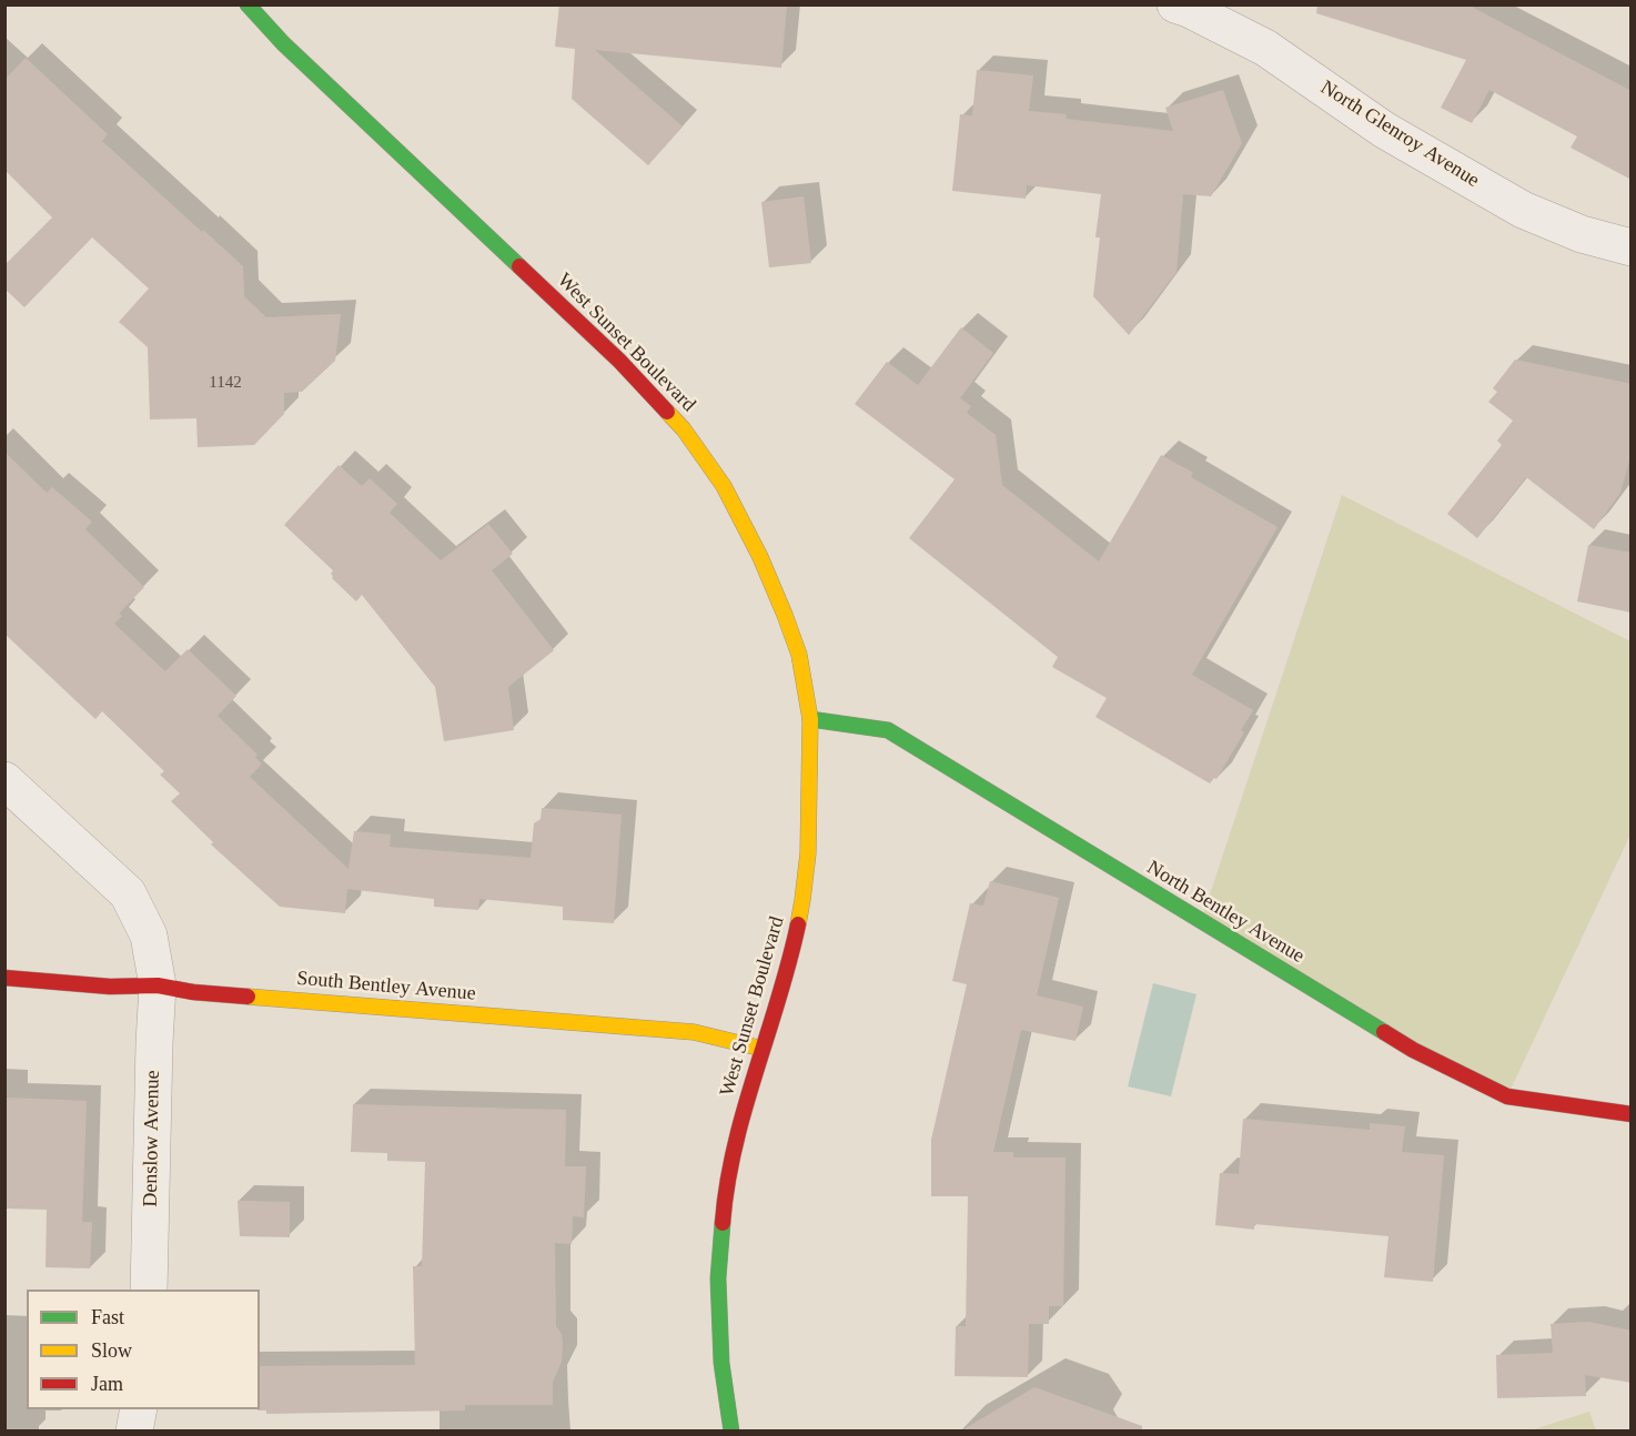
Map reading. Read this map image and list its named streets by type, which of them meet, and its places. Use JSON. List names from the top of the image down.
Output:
{
  "streets": {
    "street": [
      "North Glenroy Avenue",
      "West Sunset Boulevard",
      "North Bentley Avenue",
      "South Bentley Avenue",
      "Denslow Avenue"
    ]
  },
  "crossings": [
    ["West Sunset Boulevard", "North Bentley Avenue"],
    ["West Sunset Boulevard", "South Bentley Avenue"],
    ["South Bentley Avenue", "Denslow Avenue"]
  ],
  "house_numbers": ["1142"],
  "legend": ["Fast", "Slow", "Jam"]
}
